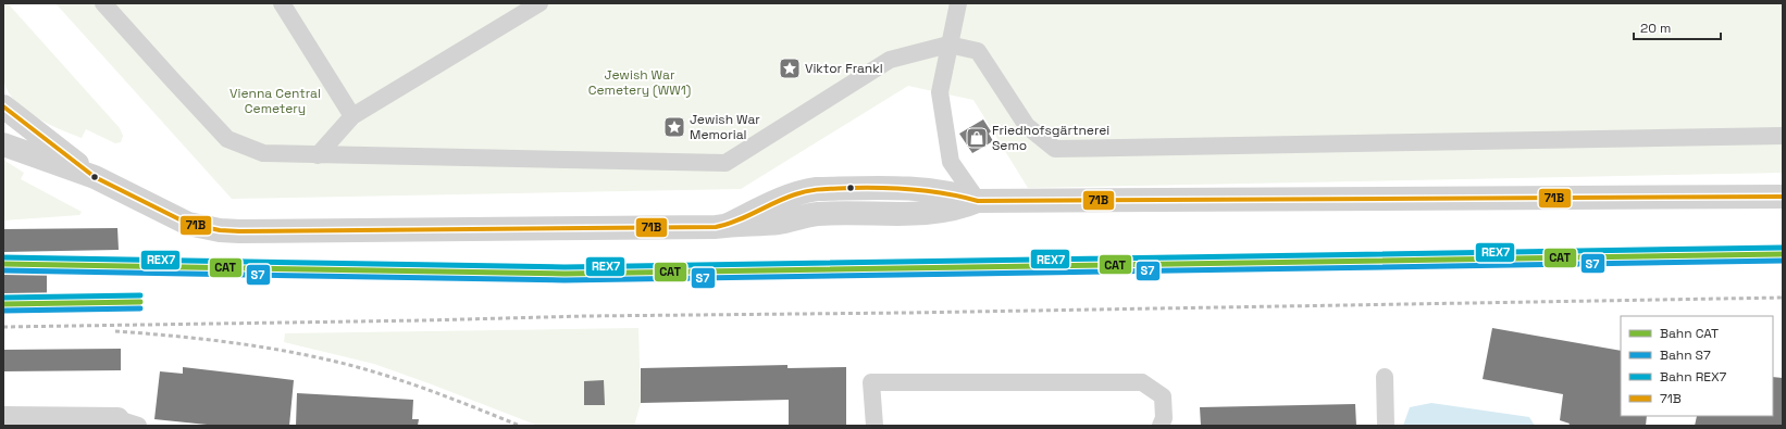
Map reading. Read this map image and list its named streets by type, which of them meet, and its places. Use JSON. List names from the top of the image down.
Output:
{
  "parks": ["Jewish War Cemetery (WW1)", "Vienna Central Cemetery"],
  "places": {
    "place": ["Viktor Frankl", "Jewish War Memorial"],
    "shop": ["Friedhofsgärtnerei Semo"]
  },
  "lines": [
    "transit line 71B",
    "rail line REX7",
    "rail line CAT",
    "rail line S7"
  ],
  "legend": [
    "Bahn CAT",
    "Bahn S7",
    "Bahn REX7",
    "71B"
  ],
  "scale_bar": "20 m"
}
